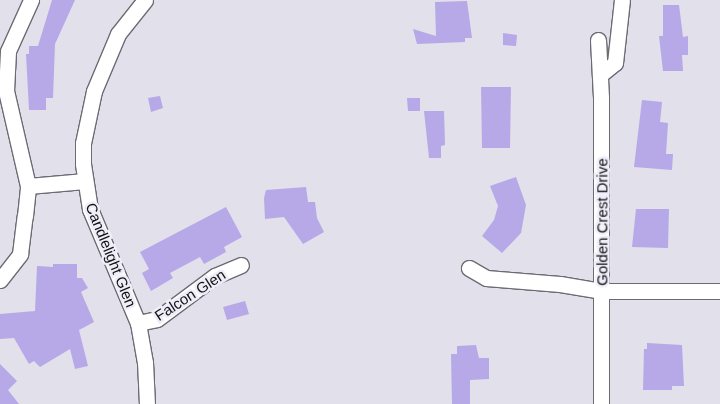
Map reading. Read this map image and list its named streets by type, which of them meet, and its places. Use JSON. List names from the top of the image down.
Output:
{
  "streets": {
    "street": ["Golden Crest Drive", "Candlelight Glen", "Falcon Glen"]
  },
  "crossings": [
    ["Candlelight Glen", "Falcon Glen"]
  ]
}
